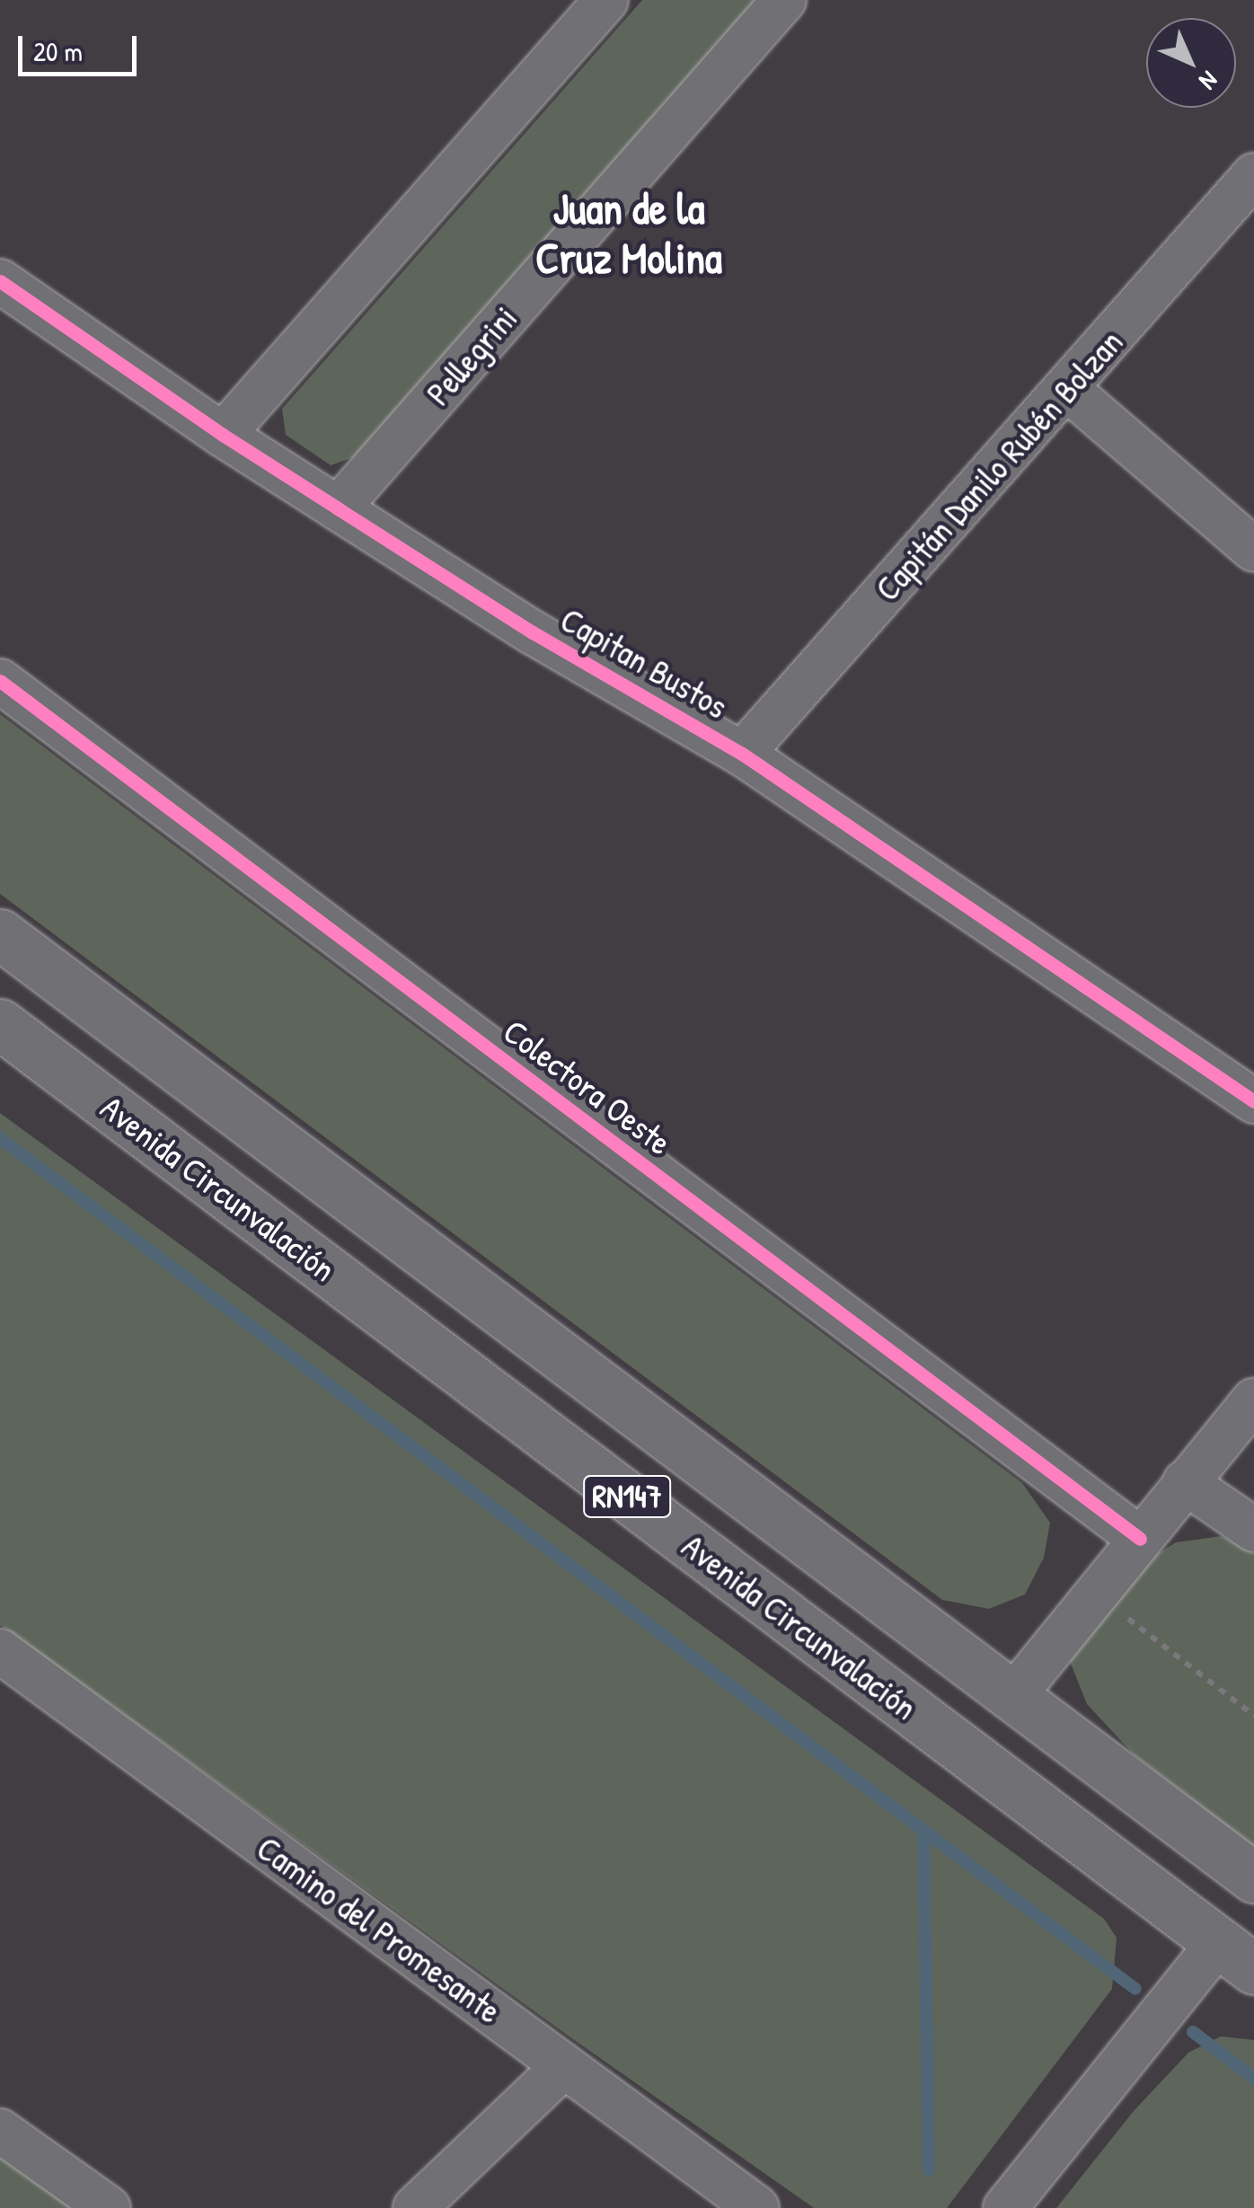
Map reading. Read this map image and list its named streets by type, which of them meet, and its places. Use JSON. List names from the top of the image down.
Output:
{
  "streets": {
    "highway": ["Avenida Circunvalación", "RN147"],
    "street": [
      "Pellegrini",
      "Capitán Danilo Rubén Bolzan",
      "Capitan Bustos",
      "Colectora Oeste",
      "Camino del Promesante"
    ]
  },
  "crossings": [
    ["Pellegrini", "Capitan Bustos"],
    ["Capitán Danilo Rubén Bolzan", "Capitan Bustos"]
  ],
  "districts": ["Juan de la Cruz Molina"],
  "scale_bar": "20 m",
  "north": "bottom right"
}
